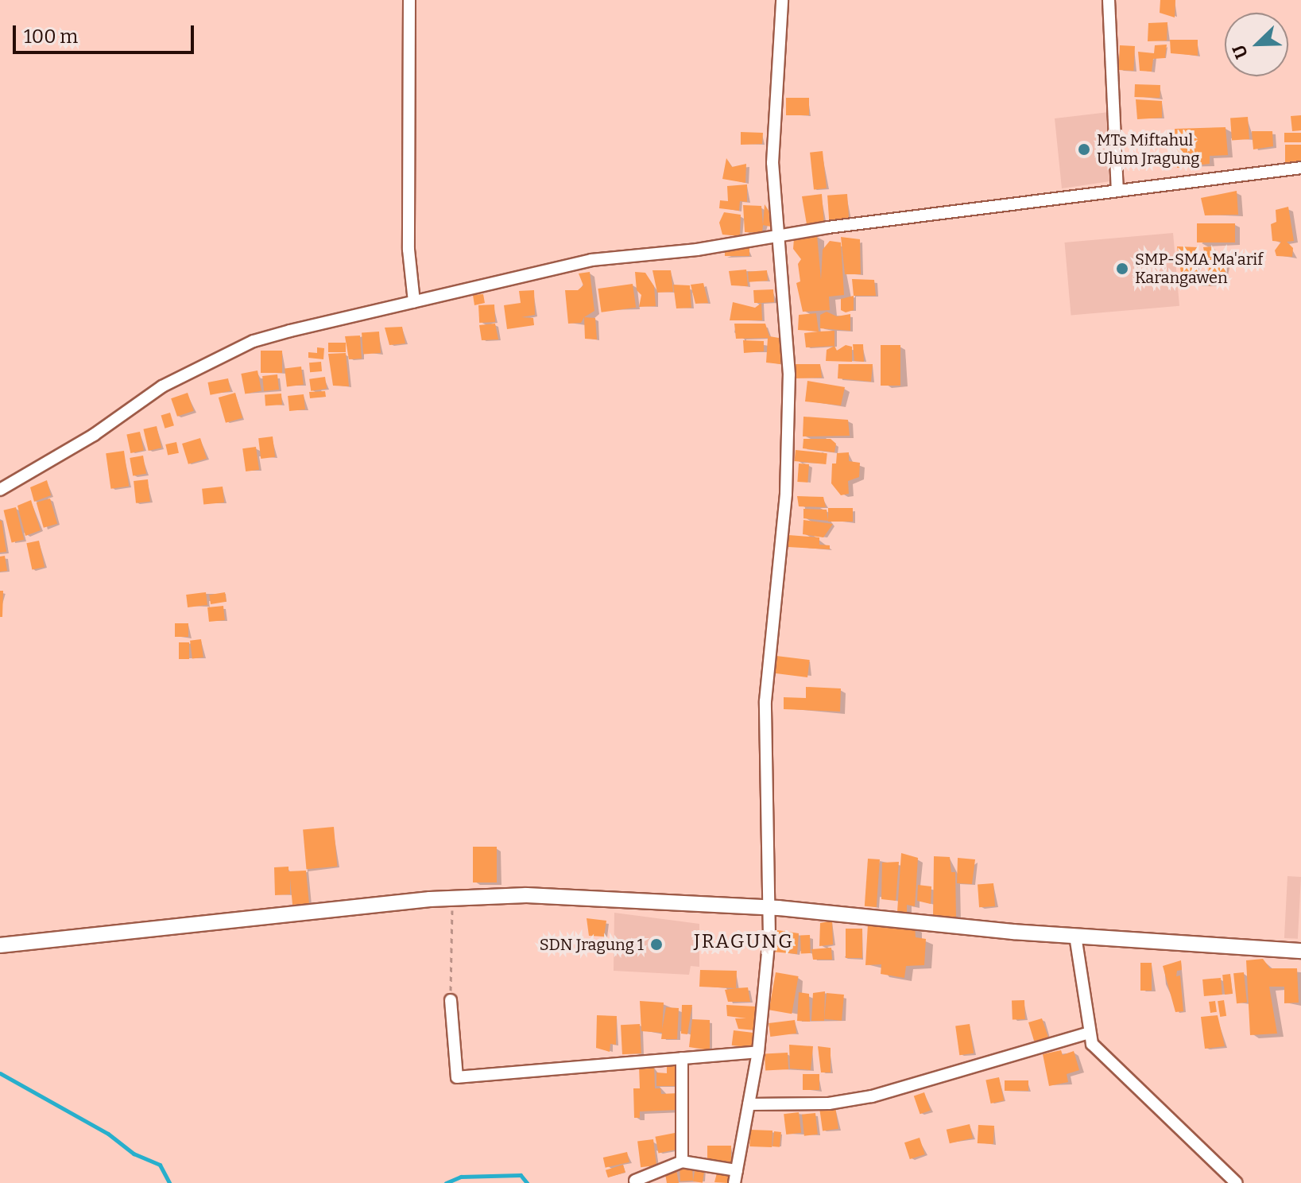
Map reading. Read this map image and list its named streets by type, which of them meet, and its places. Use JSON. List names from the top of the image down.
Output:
{
  "districts": ["JRAGUNG"],
  "places": ["MTs Miftahul Ulum Jragung", "SMP-SMA Ma'arif Karangawen", "SDN Jragung 1"],
  "scale_bar": "100 m",
  "north": "bottom left"
}
